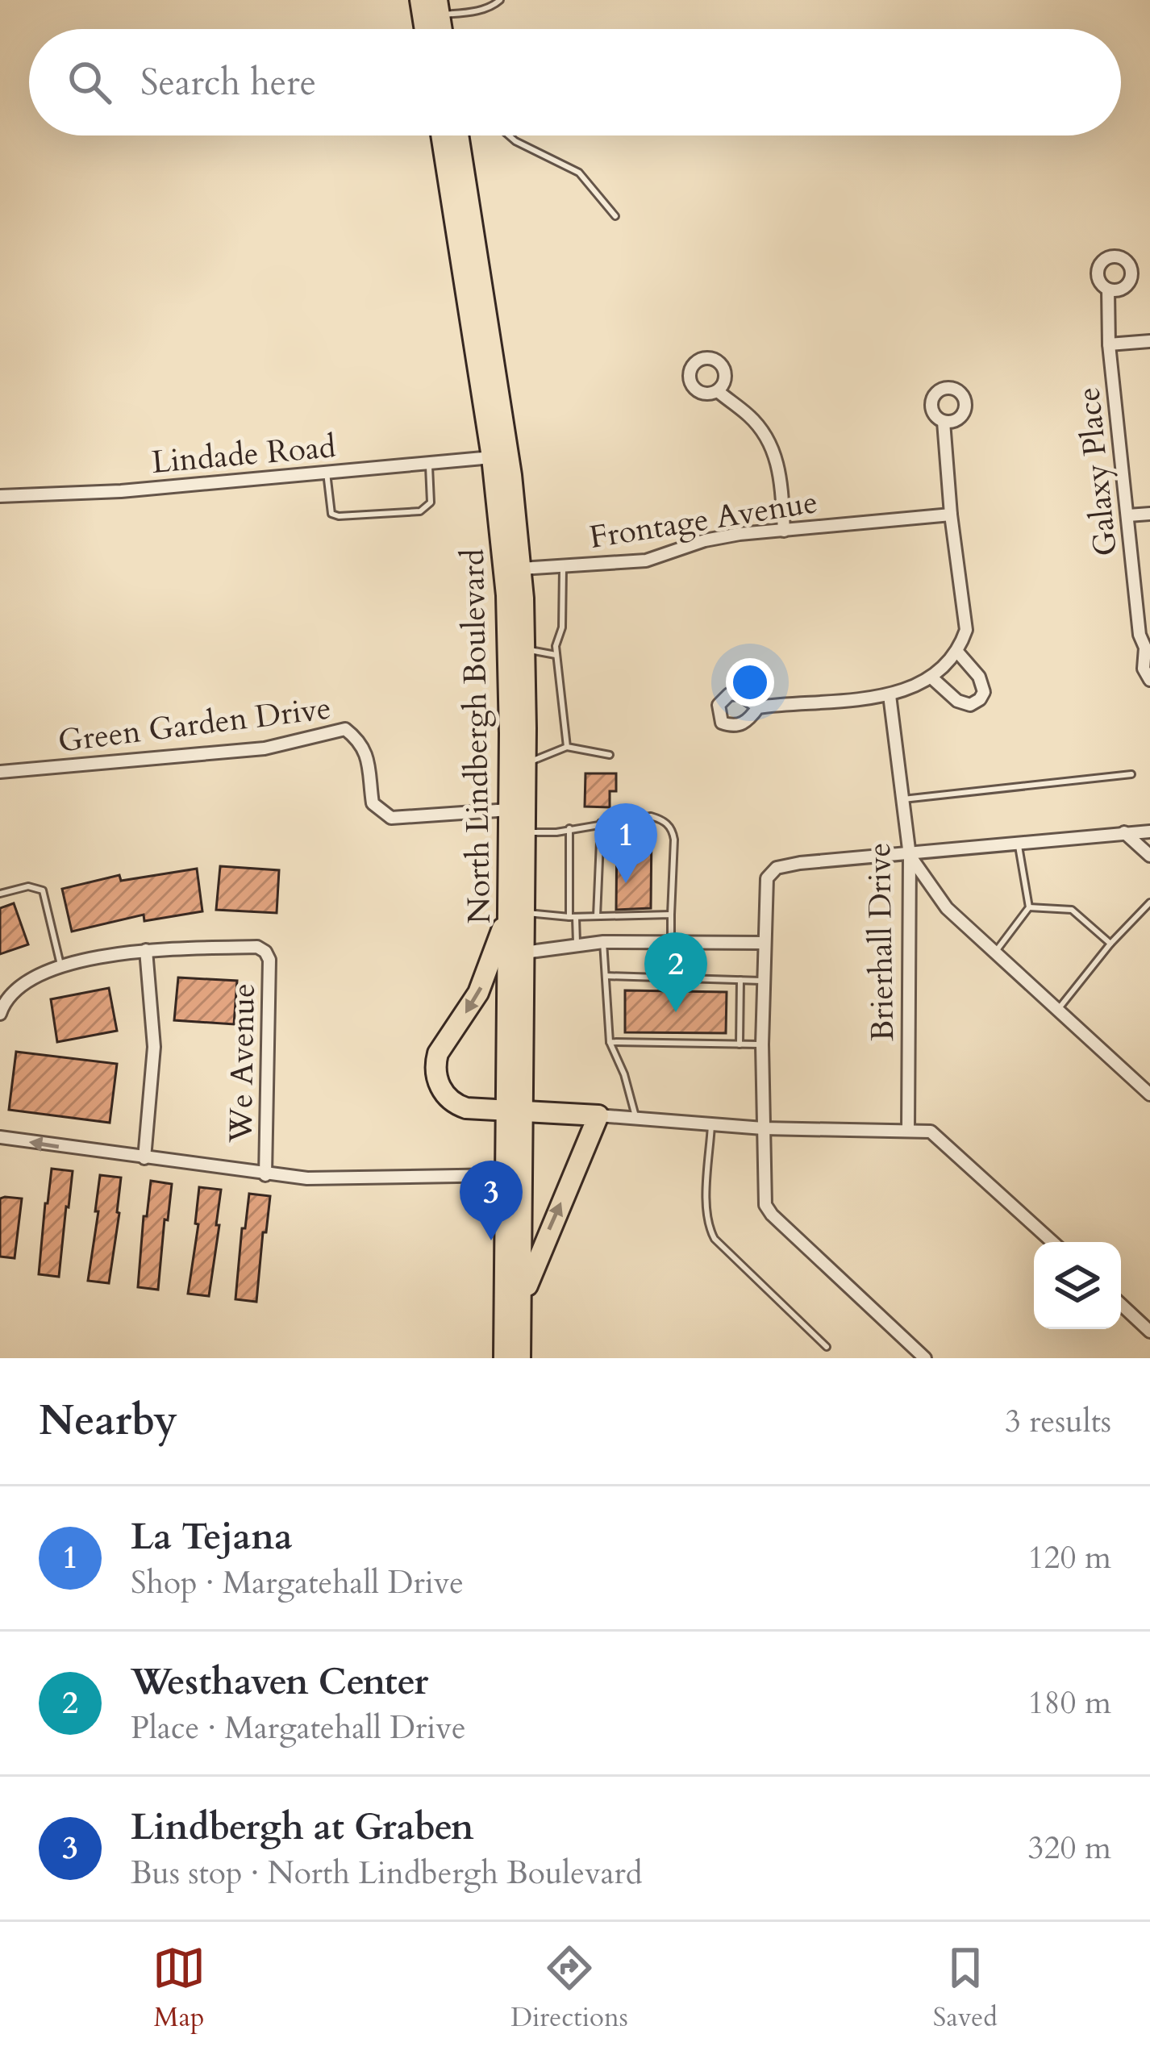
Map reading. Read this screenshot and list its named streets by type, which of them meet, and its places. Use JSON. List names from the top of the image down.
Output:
{
  "streets": {
    "highway": ["North Lindbergh Boulevard"],
    "street": [
      "Lindade Road",
      "Galaxy Place",
      "Frontage Avenue",
      "Green Garden Drive",
      "Brierhall Drive",
      "We Avenue"
    ]
  },
  "crossings": [
    ["Lindade Road", "North Lindbergh Boulevard"],
    ["Frontage Avenue", "North Lindbergh Boulevard"],
    ["Green Garden Drive", "North Lindbergh Boulevard"]
  ],
  "page": {
    "search": "Search here",
    "pins": ["1", "2", "3"],
    "heading": ["Nearby", "3 results"],
    "list": [
      {
        "mark": "1",
        "name": "La Tejana",
        "note": "Shop · Margatehall Drive",
        "value": "120 m"
      },
      {
        "mark": "2",
        "name": "Westhaven Center",
        "note": "Place · Margatehall Drive",
        "value": "180 m"
      },
      {
        "mark": "3",
        "name": "Lindbergh at Graben",
        "note": "Bus stop · North Lindbergh Boulevard",
        "value": "320 m"
      }
    ],
    "nav": ["Map", "Directions", "Saved"]
  }
}
